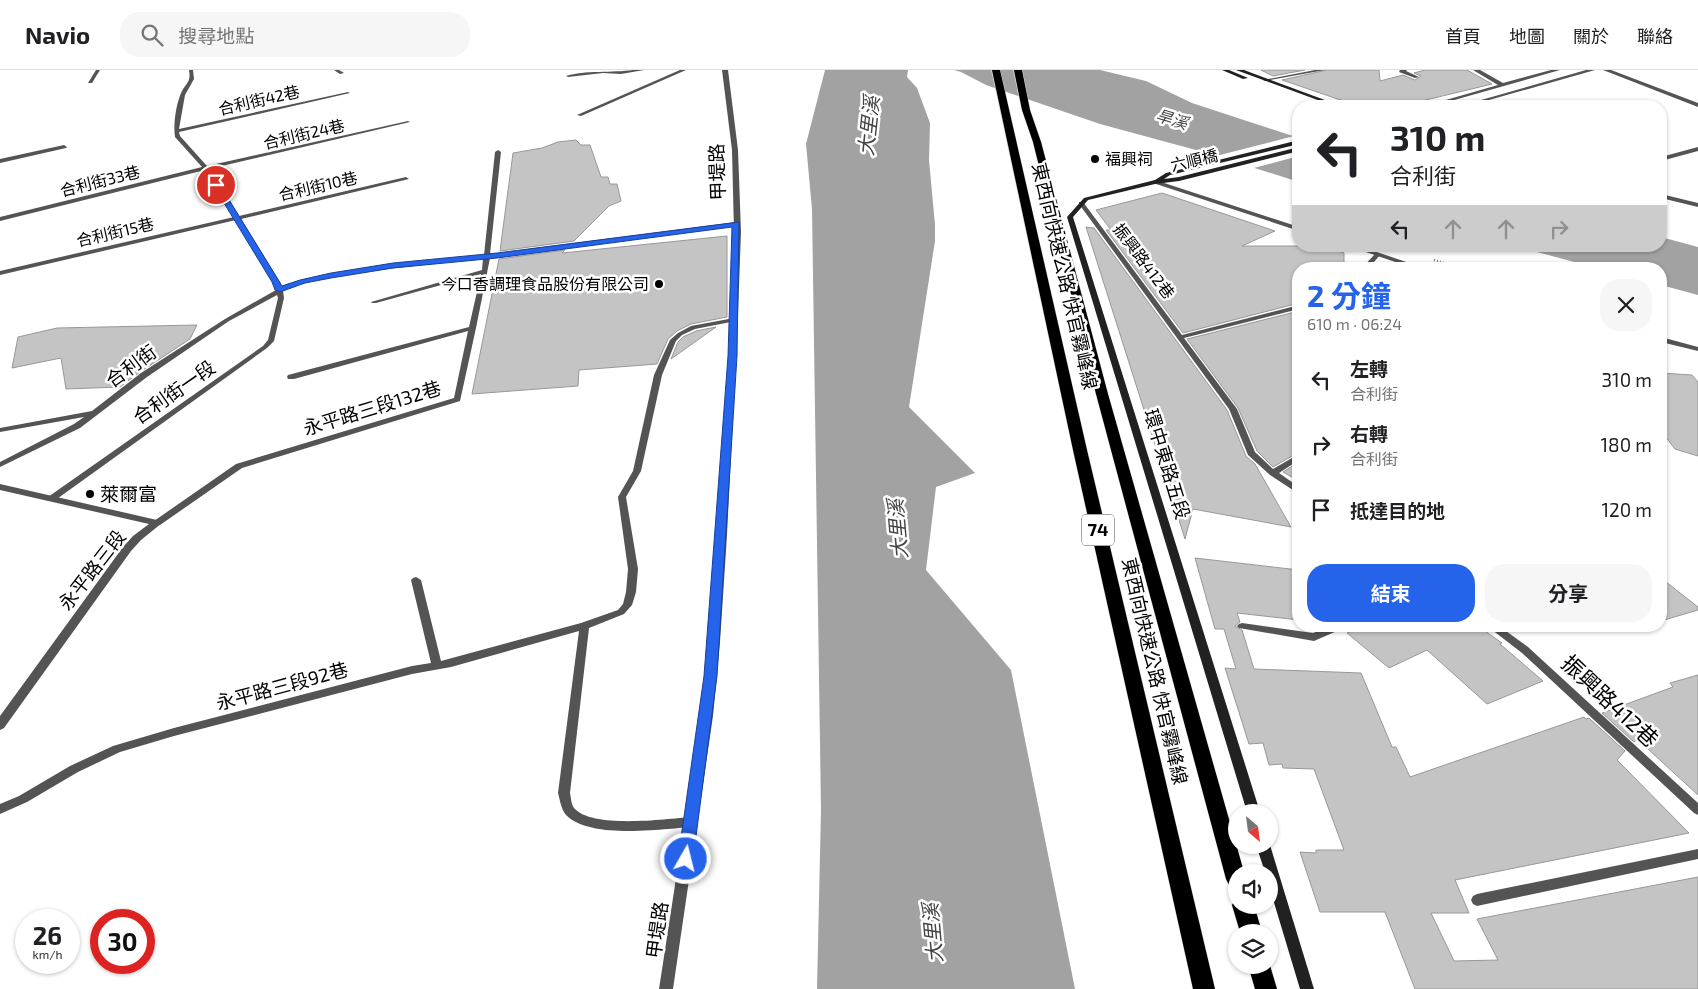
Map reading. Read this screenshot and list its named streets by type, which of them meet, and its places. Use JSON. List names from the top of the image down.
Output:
{
  "streets": {
    "highway": ["東西向快速公路 快官霧峰線", "74"],
    "street": [
      "六順橋",
      "甲堤路",
      "環中東路五段",
      "永平路三段"
    ],
    "lane": [
      "合利街42巷",
      "合利街24巷",
      "合利街33巷",
      "合利街10巷",
      "合利街15巷",
      "振興路412巷",
      "合利街",
      "合利街一段",
      "永平路三段132巷",
      "永平路三段92巷"
    ]
  },
  "crossings": [
    ["合利街24巷", "合利街33巷"],
    ["甲堤路", "合利街"],
    ["甲堤路", "永平路三段92巷"],
    ["合利街10巷", "合利街15巷"],
    ["振興路412巷", "環中東路五段"],
    ["合利街", "合利街一段"],
    ["合利街", "永平路三段132巷"],
    ["合利街一段", "永平路三段"],
    ["永平路三段132巷", "永平路三段"]
  ],
  "water": ["旱溪", "大里溪"],
  "places": ["福興祠", "今口香調理食品股份有限公司", "萊爾富"],
  "north": "bottom right",
  "page": {
    "header": "Navio",
    "search": "搜尋地點",
    "nav": [
      "首頁",
      "地圖",
      "關於",
      "聯絡"
    ],
    "turn": ["310 m", "合利街"],
    "heading": ["2 分鐘", "610 m · 06:24"],
    "list": [
      {
        "name": "左轉",
        "note": "合利街",
        "value": "310 m"
      },
      {
        "name": "右轉",
        "note": "合利街",
        "value": "180 m"
      },
      {
        "name": "抵達目的地",
        "value": "120 m"
      }
    ],
    "buttons": ["結束", "分享"],
    "speed": "26 km/h",
    "limit": "30"
  }
}
